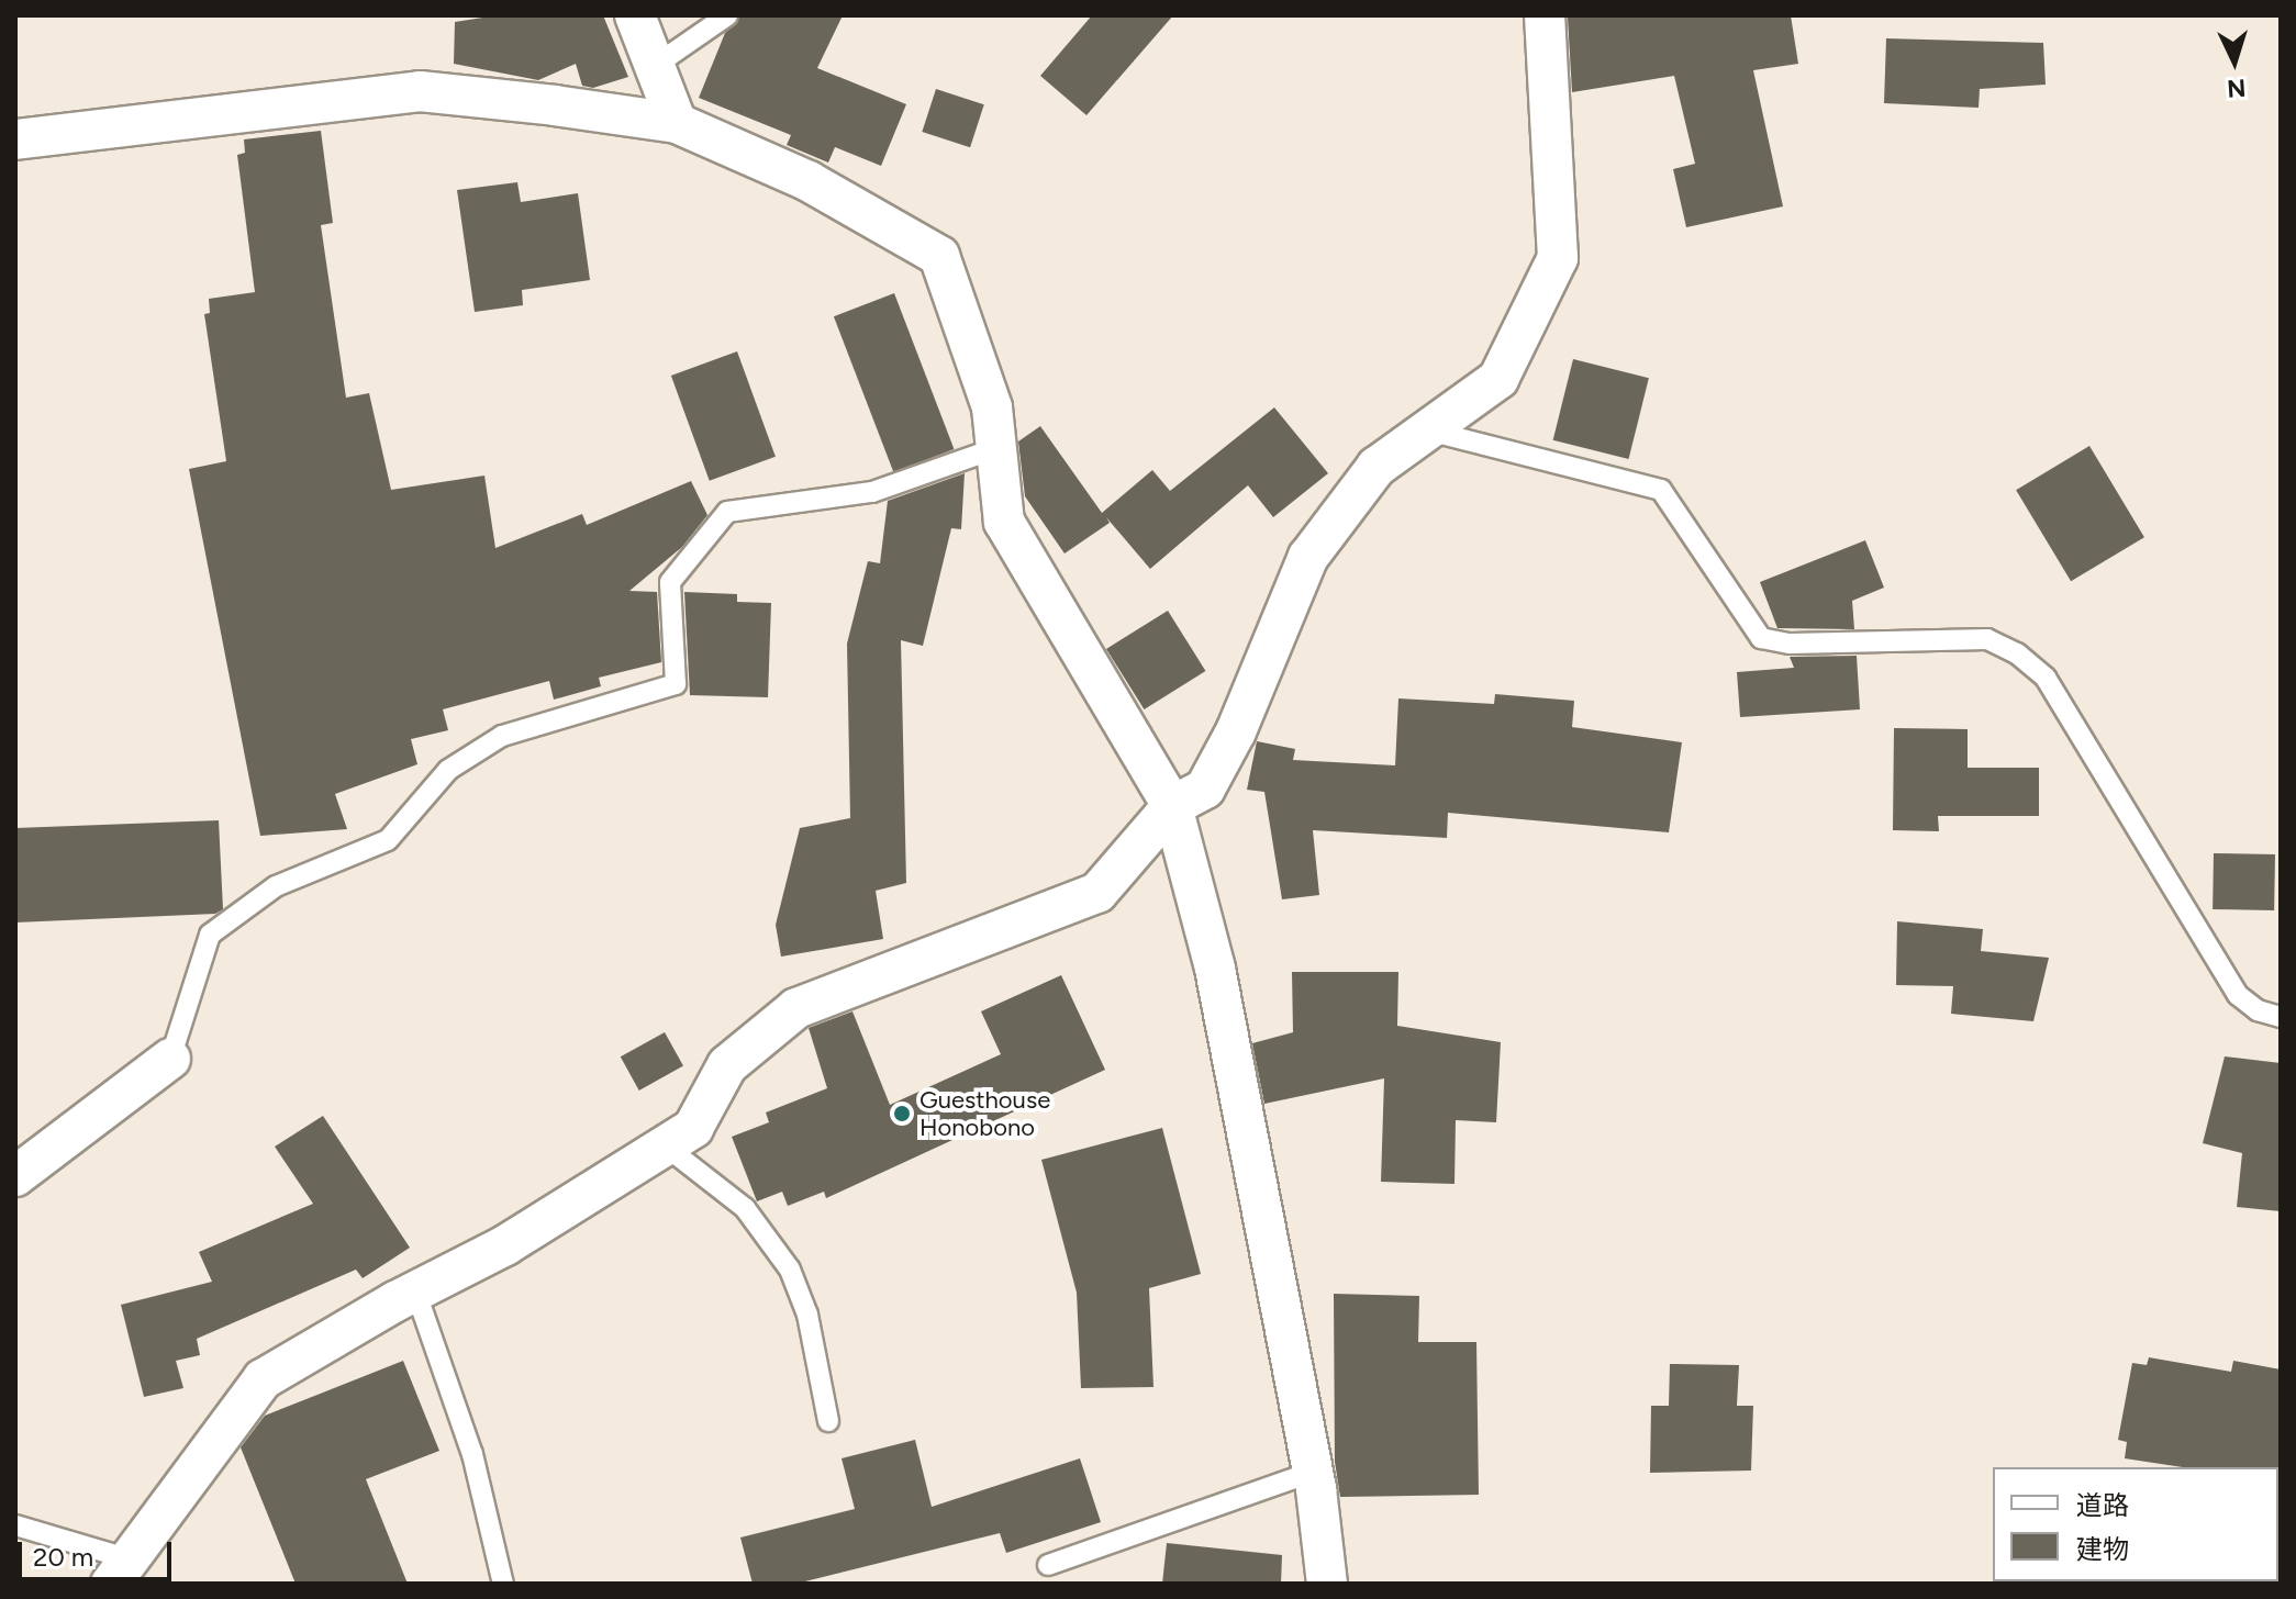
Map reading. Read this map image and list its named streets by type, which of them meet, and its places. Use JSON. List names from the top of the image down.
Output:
{
  "places": ["Guesthouse Honobono"],
  "legend": ["道路", "建物"],
  "scale_bar": "20 m",
  "north": "bottom"
}
